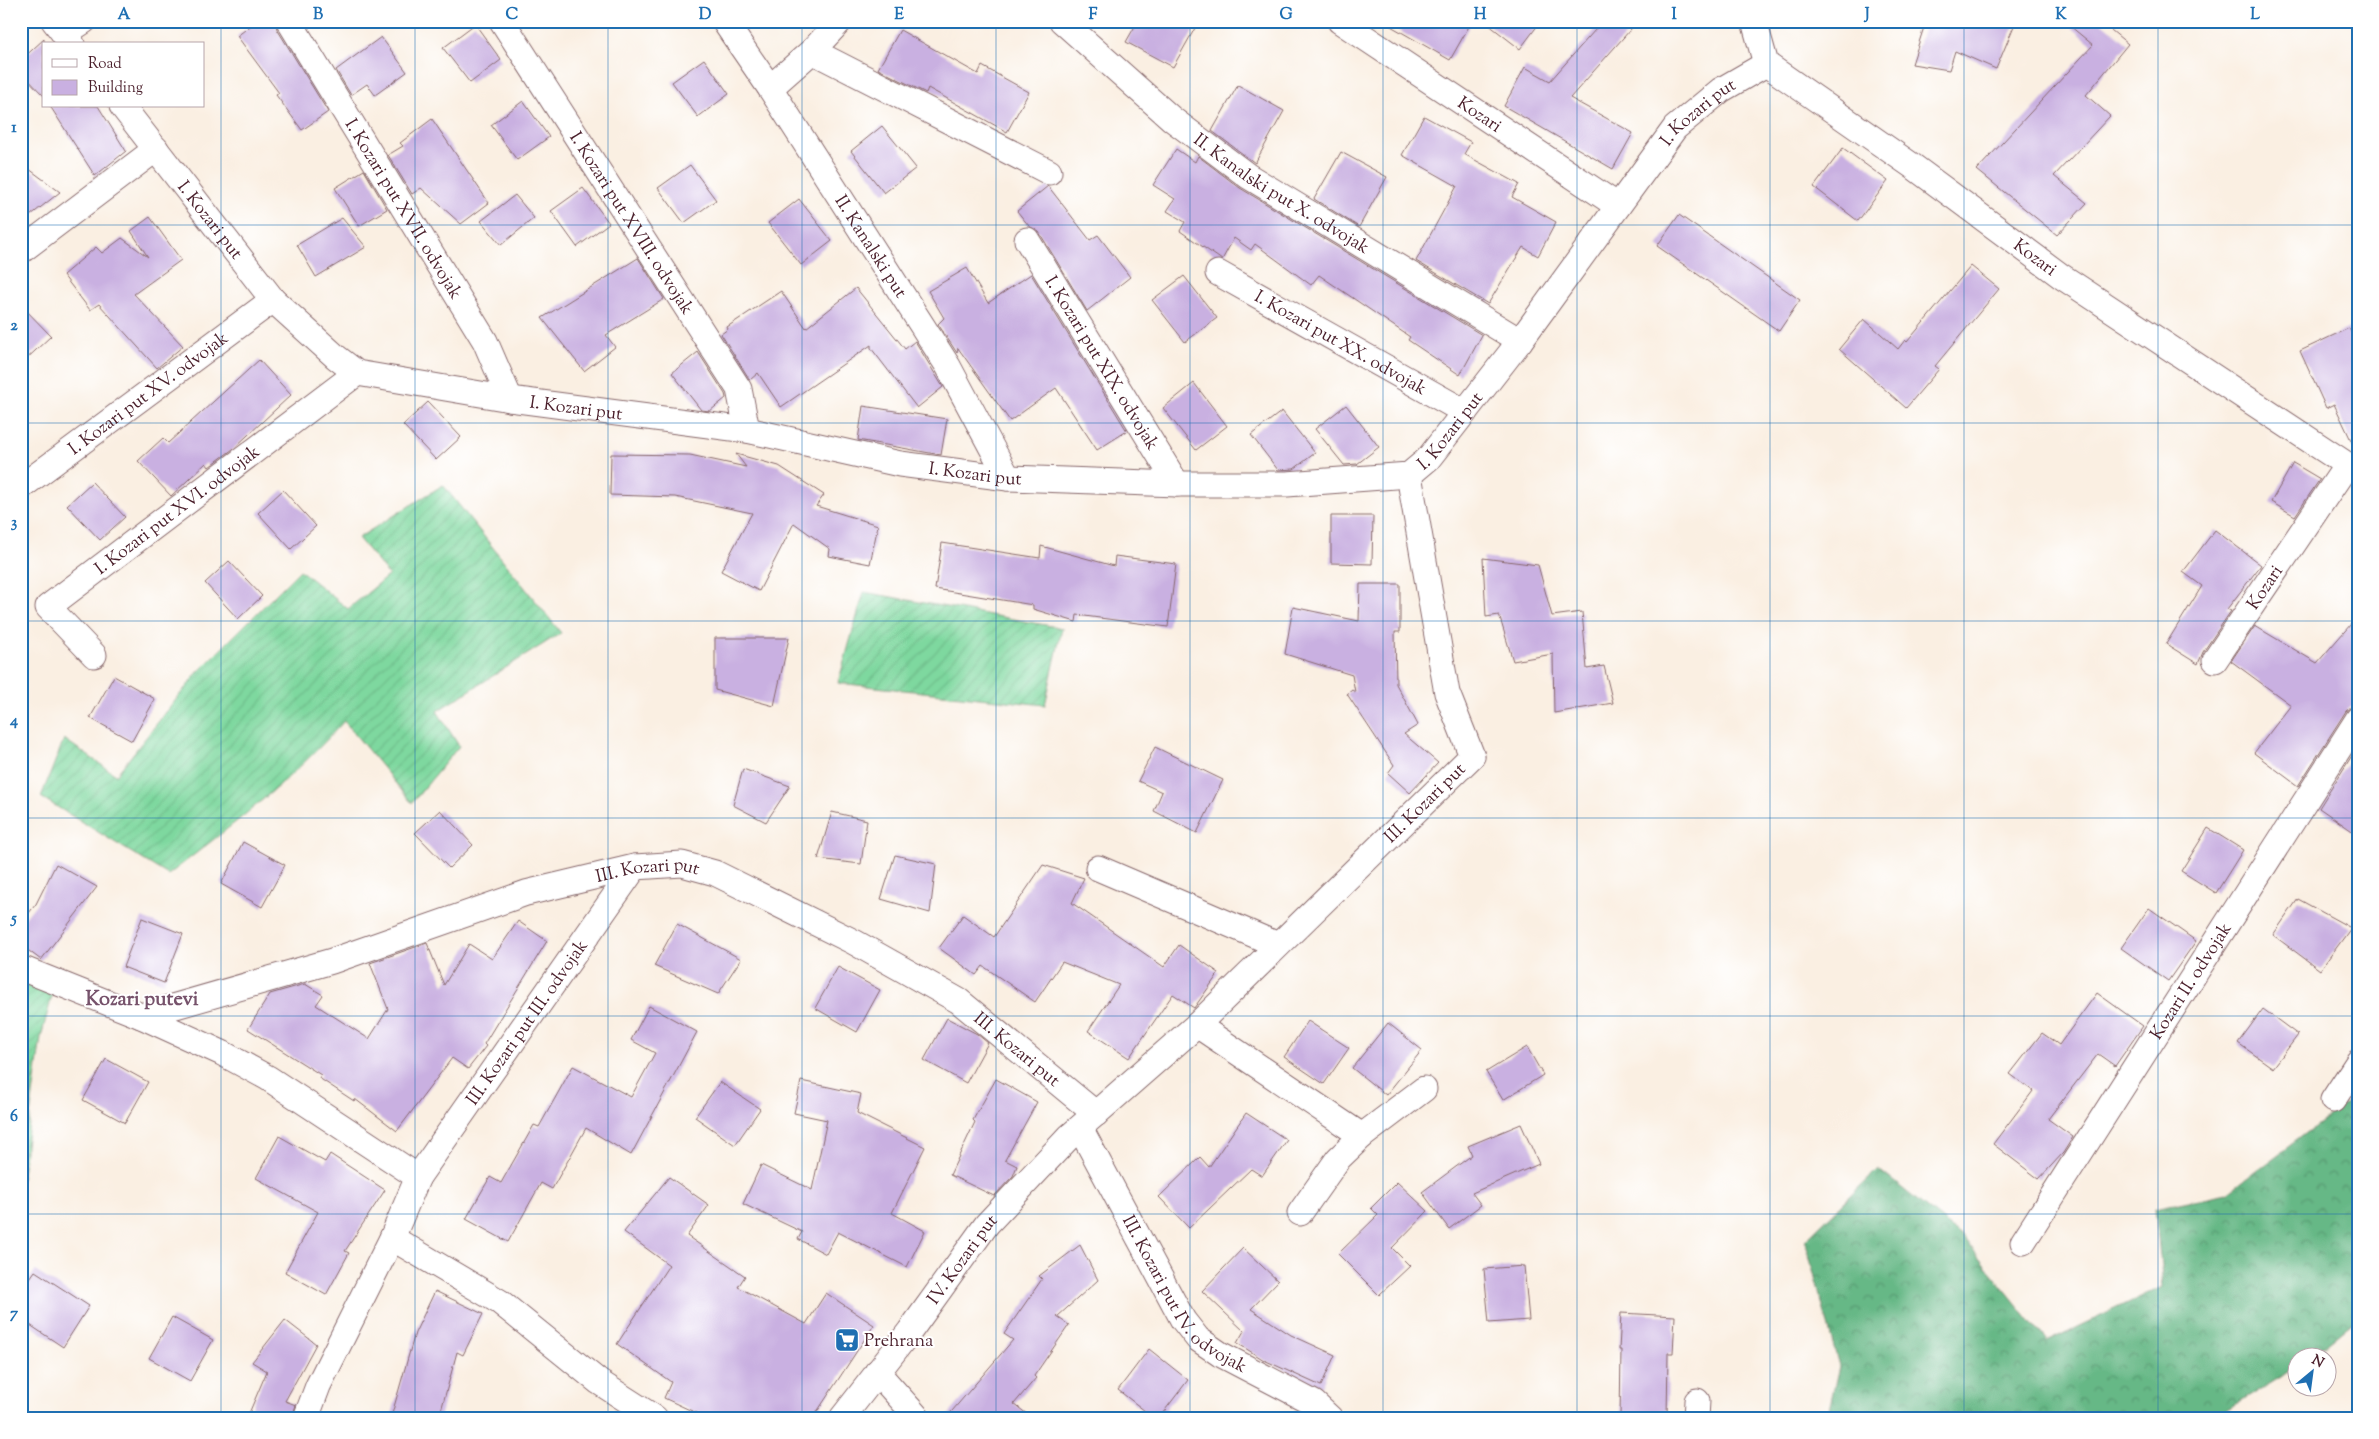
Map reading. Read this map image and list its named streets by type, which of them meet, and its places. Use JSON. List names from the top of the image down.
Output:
{
  "streets": {
    "street": [
      "Kozari",
      "I. Kozari put",
      "II. Kanalski put X. odvojak",
      "I. Kozari put XVII. odvojak",
      "I. Kozari put XVIII. odvojak",
      "II. Kanalski put",
      "I. Kozari put XX. odvojak",
      "I. Kozari put XIX. odvojak",
      "I. Kozari put XV. odvojak",
      "I. Kozari put XVI. odvojak",
      "III. Kozari put",
      "Kozari II. odvojak",
      "III. Kozari put III. odvojak",
      "IV. Kozari put",
      "III. Kozari put IV. odvojak"
    ]
  },
  "crossings": [
    ["Kozari", "I. Kozari put"],
    ["I. Kozari put", "II. Kanalski put X. odvojak"],
    ["I. Kozari put", "I. Kozari put XVII. odvojak"],
    ["I. Kozari put", "I. Kozari put XVIII. odvojak"],
    ["I. Kozari put", "II. Kanalski put"],
    ["I. Kozari put", "I. Kozari put XX. odvojak"],
    ["I. Kozari put", "I. Kozari put XIX. odvojak"],
    ["I. Kozari put", "I. Kozari put XV. odvojak"],
    ["I. Kozari put", "I. Kozari put XVI. odvojak"],
    ["I. Kozari put", "III. Kozari put"],
    ["III. Kozari put", "III. Kozari put III. odvojak"],
    ["III. Kozari put", "IV. Kozari put"],
    ["III. Kozari put", "III. Kozari put IV. odvojak"],
    ["IV. Kozari put", "III. Kozari put IV. odvojak"]
  ],
  "districts": ["Kozari putevi"],
  "places": {
    "supermarket": ["Prehrana"]
  },
  "legend": ["Road", "Building"],
  "north": "top right",
  "grid": {
    "columns": [
      "A",
      "B",
      "C",
      "D",
      "E",
      "F",
      "G",
      "H",
      "I",
      "J",
      "K",
      "L"
    ],
    "rows": [
      "1",
      "2",
      "3",
      "4",
      "5",
      "6",
      "7"
    ]
  }
}
